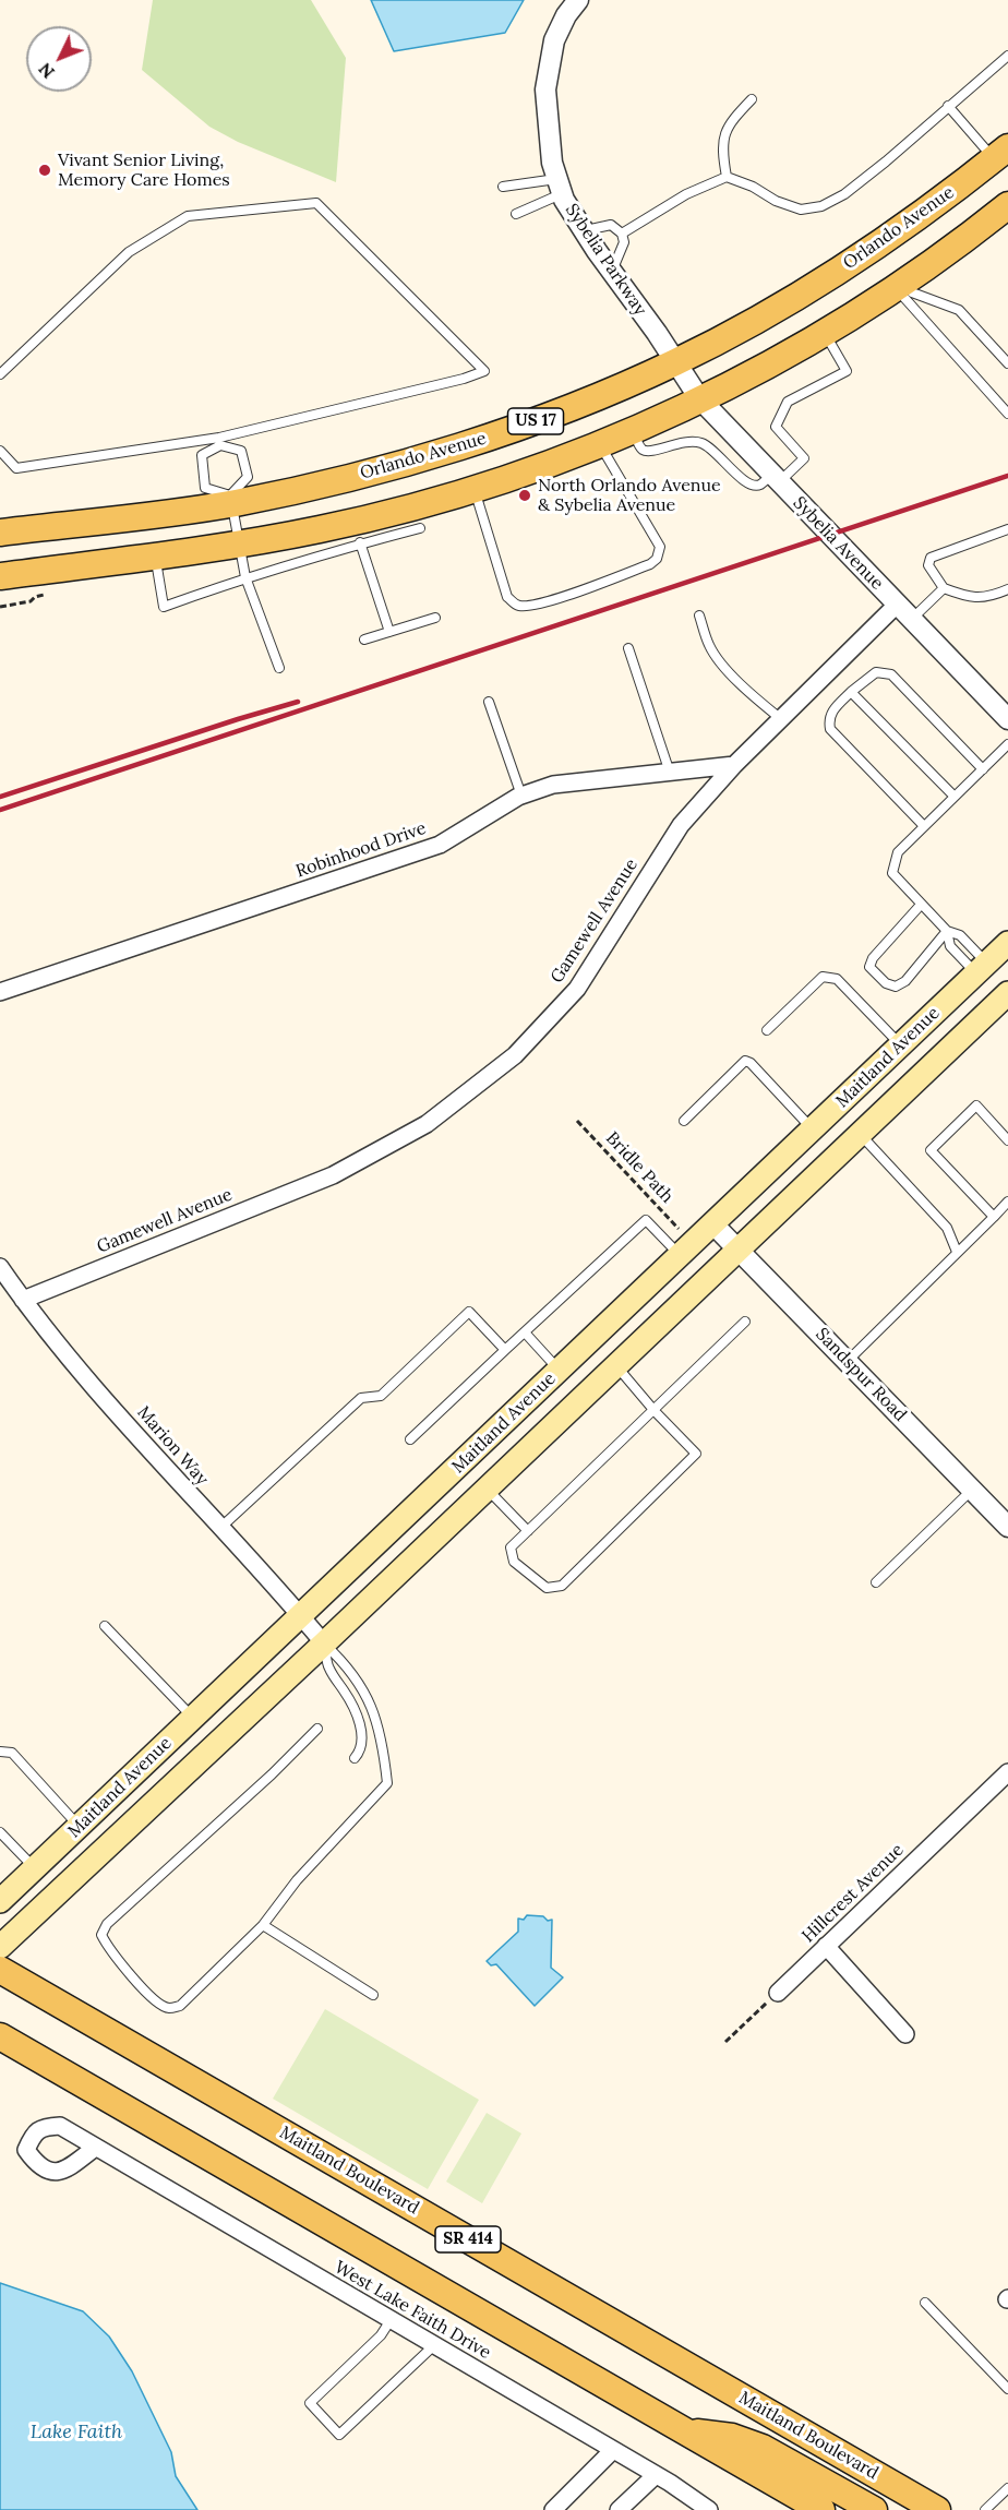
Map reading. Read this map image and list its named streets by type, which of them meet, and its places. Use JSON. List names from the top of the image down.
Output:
{
  "streets": {
    "main road": [
      "Orlando Avenue",
      "US 17",
      "Maitland Avenue",
      "Maitland Boulevard",
      "SR 414"
    ],
    "street": [
      "Sybelia Parkway",
      "Sybelia Avenue",
      "Robinhood Drive",
      "Gamewell Avenue",
      "Sandspur Road",
      "Marion Way",
      "Hillcrest Avenue",
      "West Lake Faith Drive"
    ],
    "path": ["Bridle Path"]
  },
  "crossings": [
    ["Orlando Avenue", "Sybelia Parkway"],
    ["Orlando Avenue", "Sybelia Avenue"],
    ["Sybelia Parkway", "Sybelia Avenue"],
    ["US 17", "Sybelia Avenue"],
    ["Sybelia Avenue", "Gamewell Avenue"],
    ["Robinhood Drive", "Gamewell Avenue"],
    ["Gamewell Avenue", "Marion Way"],
    ["Maitland Avenue", "Bridle Path"],
    ["Maitland Avenue", "Sandspur Road"],
    ["Maitland Avenue", "Marion Way"]
  ],
  "water": ["Lake Faith"],
  "places": ["Vivant Senior Living, Memory Care Homes", "North Orlando Avenue & Sybelia Avenue"],
  "north": "bottom left"
}
